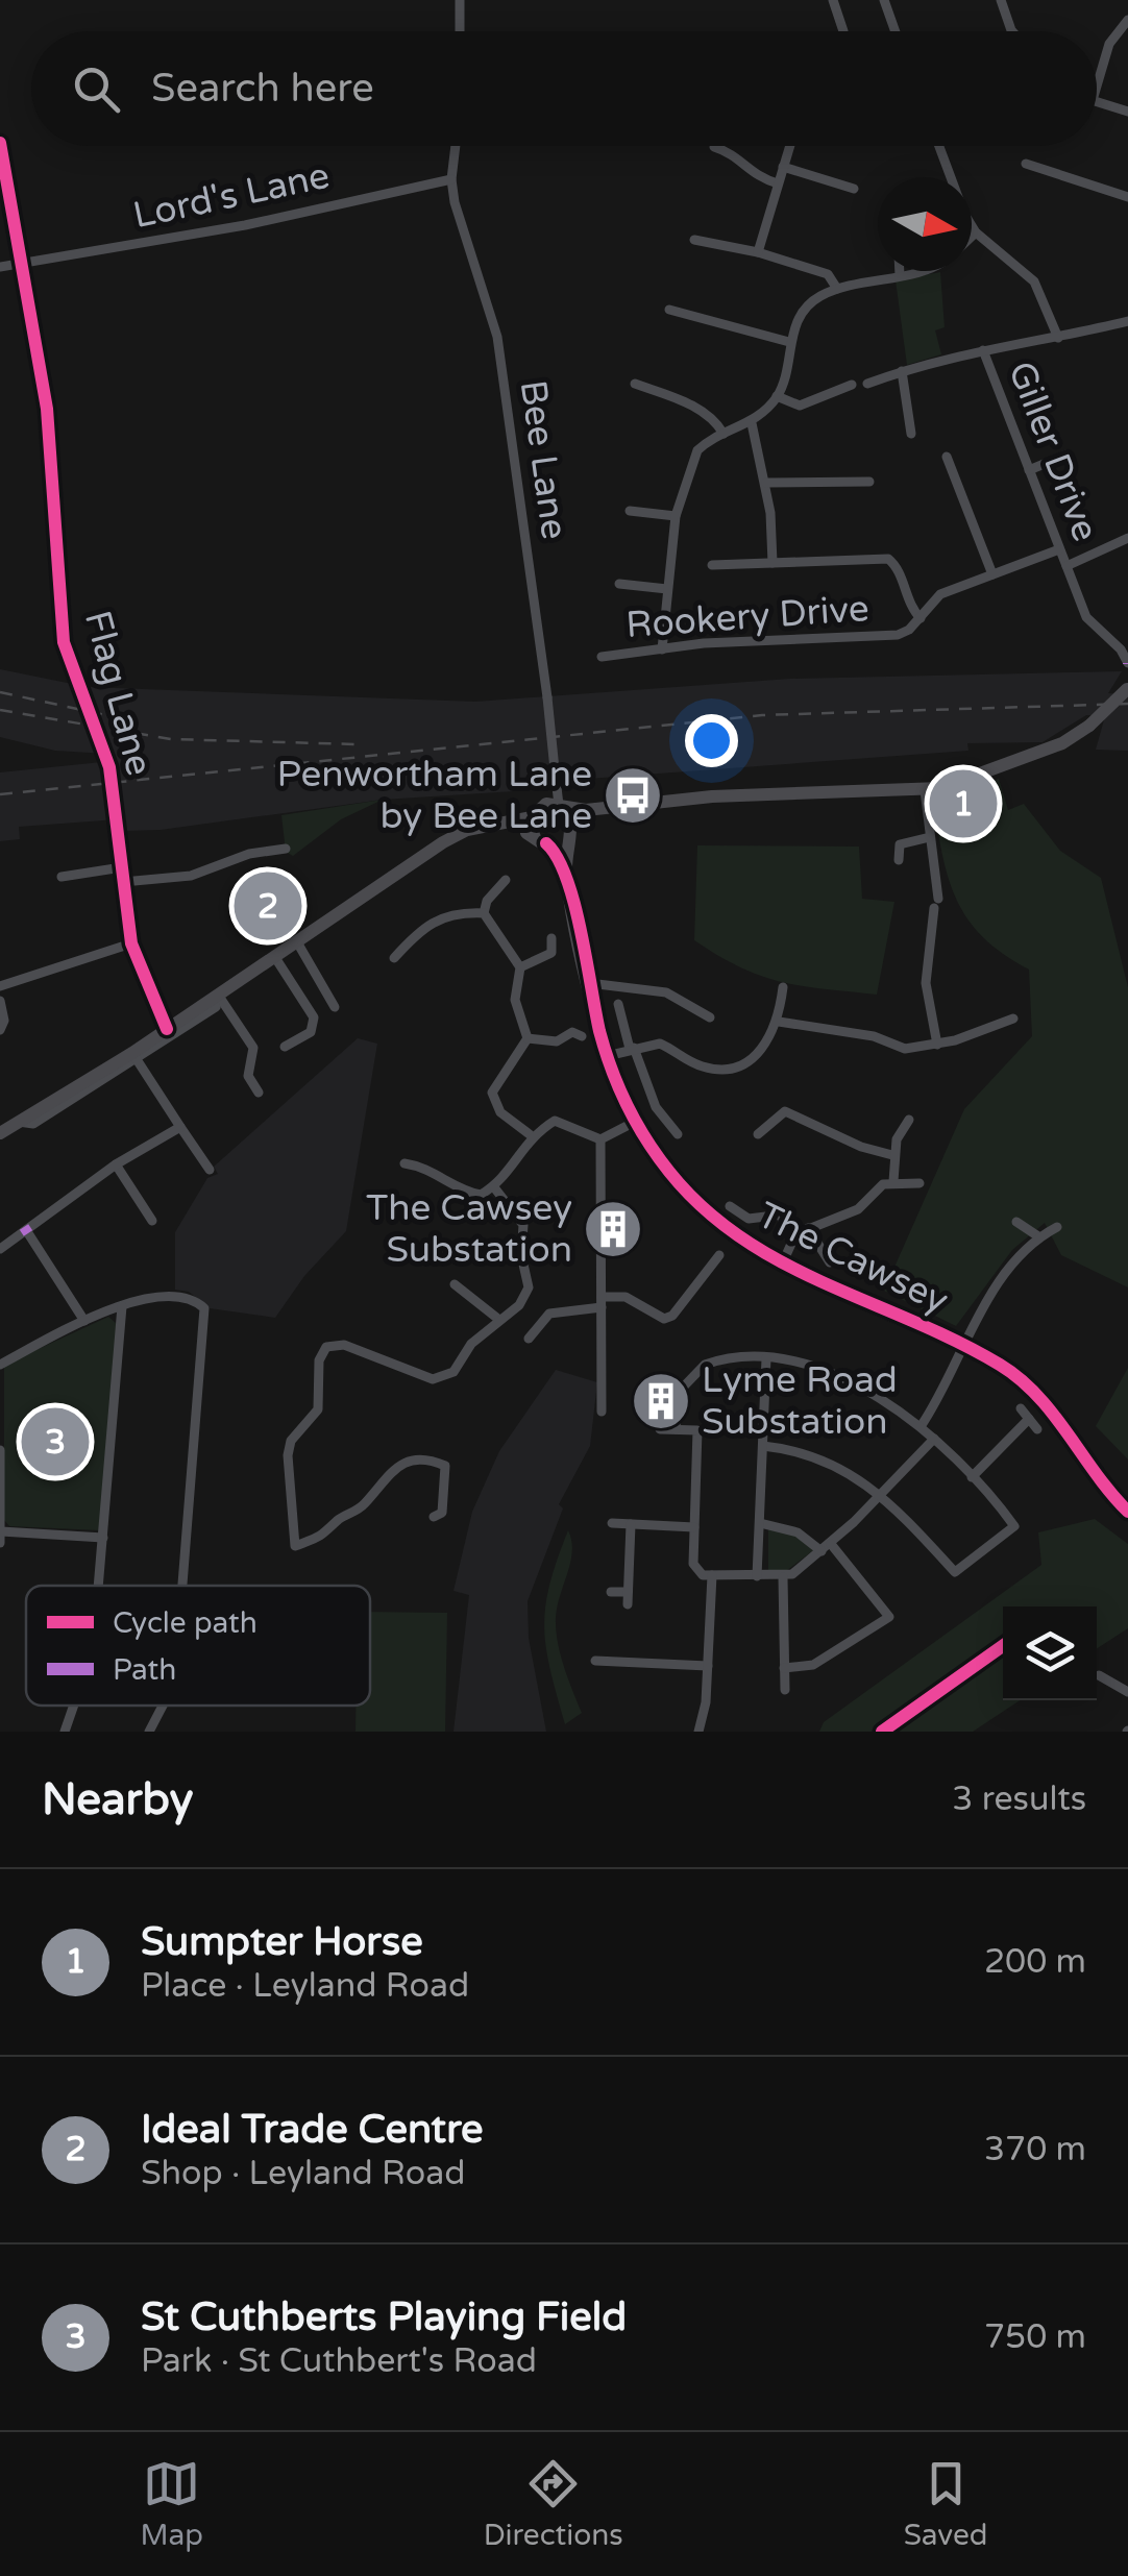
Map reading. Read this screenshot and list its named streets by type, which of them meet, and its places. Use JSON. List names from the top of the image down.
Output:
{
  "streets": {
    "main road": ["The Cawsey"],
    "street": [
      "Lord's Lane",
      "Giller Drive",
      "Bee Lane",
      "Rookery Drive",
      "Flag Lane"
    ]
  },
  "crossings": [
    ["Lord's Lane", "Bee Lane"],
    ["Lord's Lane", "Flag Lane"],
    ["Giller Drive", "Rookery Drive"],
    ["Bee Lane", "The Cawsey"]
  ],
  "places": {
    "bus stop": ["Penwortham Lane by Bee Lane"],
    "building": ["The Cawsey Substation", "Lyme Road Substation"]
  },
  "legend": ["Cycle path", "Path"],
  "north": "right",
  "page": {
    "search": "Search here",
    "pins": ["1", "2", "3"],
    "heading": ["Nearby", "3 results"],
    "list": [
      {
        "mark": "1",
        "name": "Sumpter Horse",
        "note": "Place · Leyland Road",
        "value": "200 m"
      },
      {
        "mark": "2",
        "name": "Ideal Trade Centre",
        "note": "Shop · Leyland Road",
        "value": "370 m"
      },
      {
        "mark": "3",
        "name": "St Cuthberts Playing Field",
        "note": "Park · St Cuthbert's Road",
        "value": "750 m"
      }
    ],
    "nav": ["Map", "Directions", "Saved"]
  }
}
